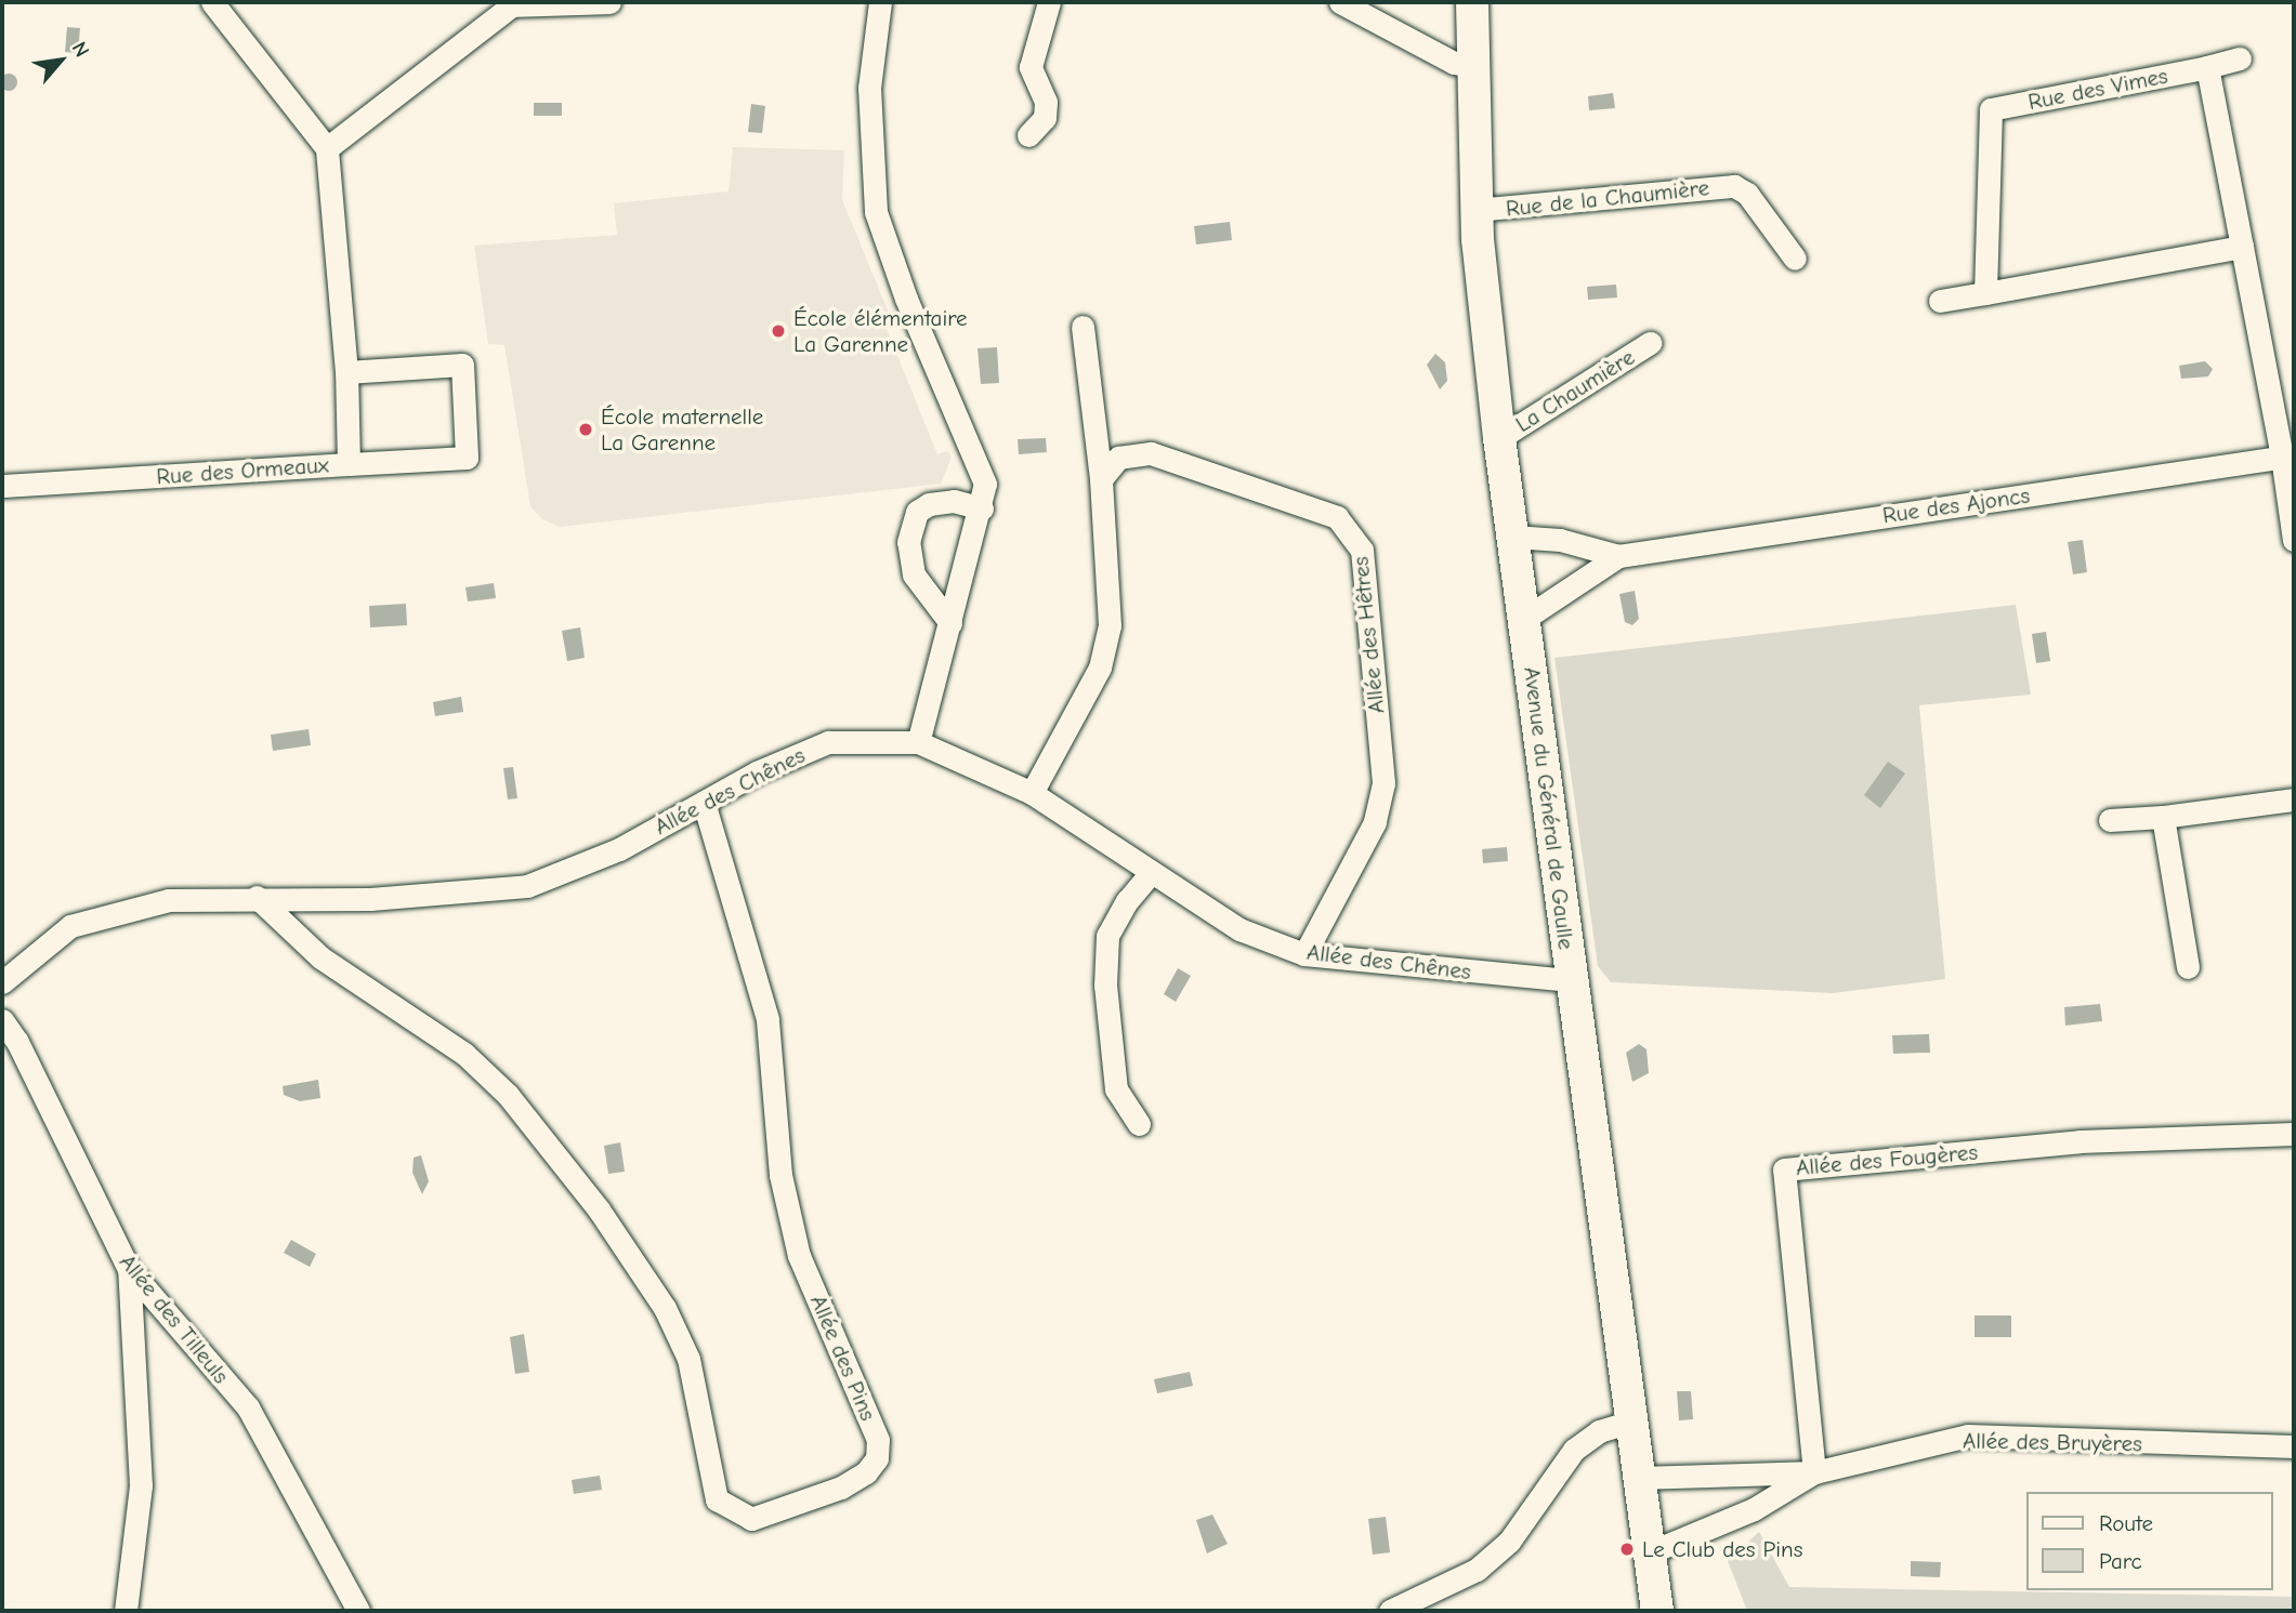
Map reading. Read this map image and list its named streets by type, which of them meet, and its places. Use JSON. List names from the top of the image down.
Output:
{
  "streets": {
    "main road": ["Avenue du Général de Gaulle"],
    "street": [
      "Rue des Vimes",
      "Rue de la Chaumière",
      "La Chaumière",
      "Rue des Ormeaux",
      "Rue des Ajoncs",
      "Allée des Hêtres",
      "Allée des Chênes",
      "Allée des Fougères",
      "Allée des Tilleuls",
      "Allée des Pins",
      "Allée des Bruyères"
    ]
  },
  "crossings": [
    ["Rue de la Chaumière", "Avenue du Général de Gaulle"],
    ["La Chaumière", "Avenue du Général de Gaulle"],
    ["Rue des Ajoncs", "Avenue du Général de Gaulle"],
    ["Allée des Hêtres", "Allée des Chênes"],
    ["Allée des Chênes", "Avenue du Général de Gaulle"],
    ["Allée des Chênes", "Allée des Pins"],
    ["Avenue du Général de Gaulle", "Allée des Bruyères"],
    ["Allée des Fougères", "Allée des Bruyères"]
  ],
  "places": ["École élémentaire La Garenne", "École maternelle La Garenne", "Le Club des Pins"],
  "legend": ["Route", "Parc"],
  "north": "top right"
}
